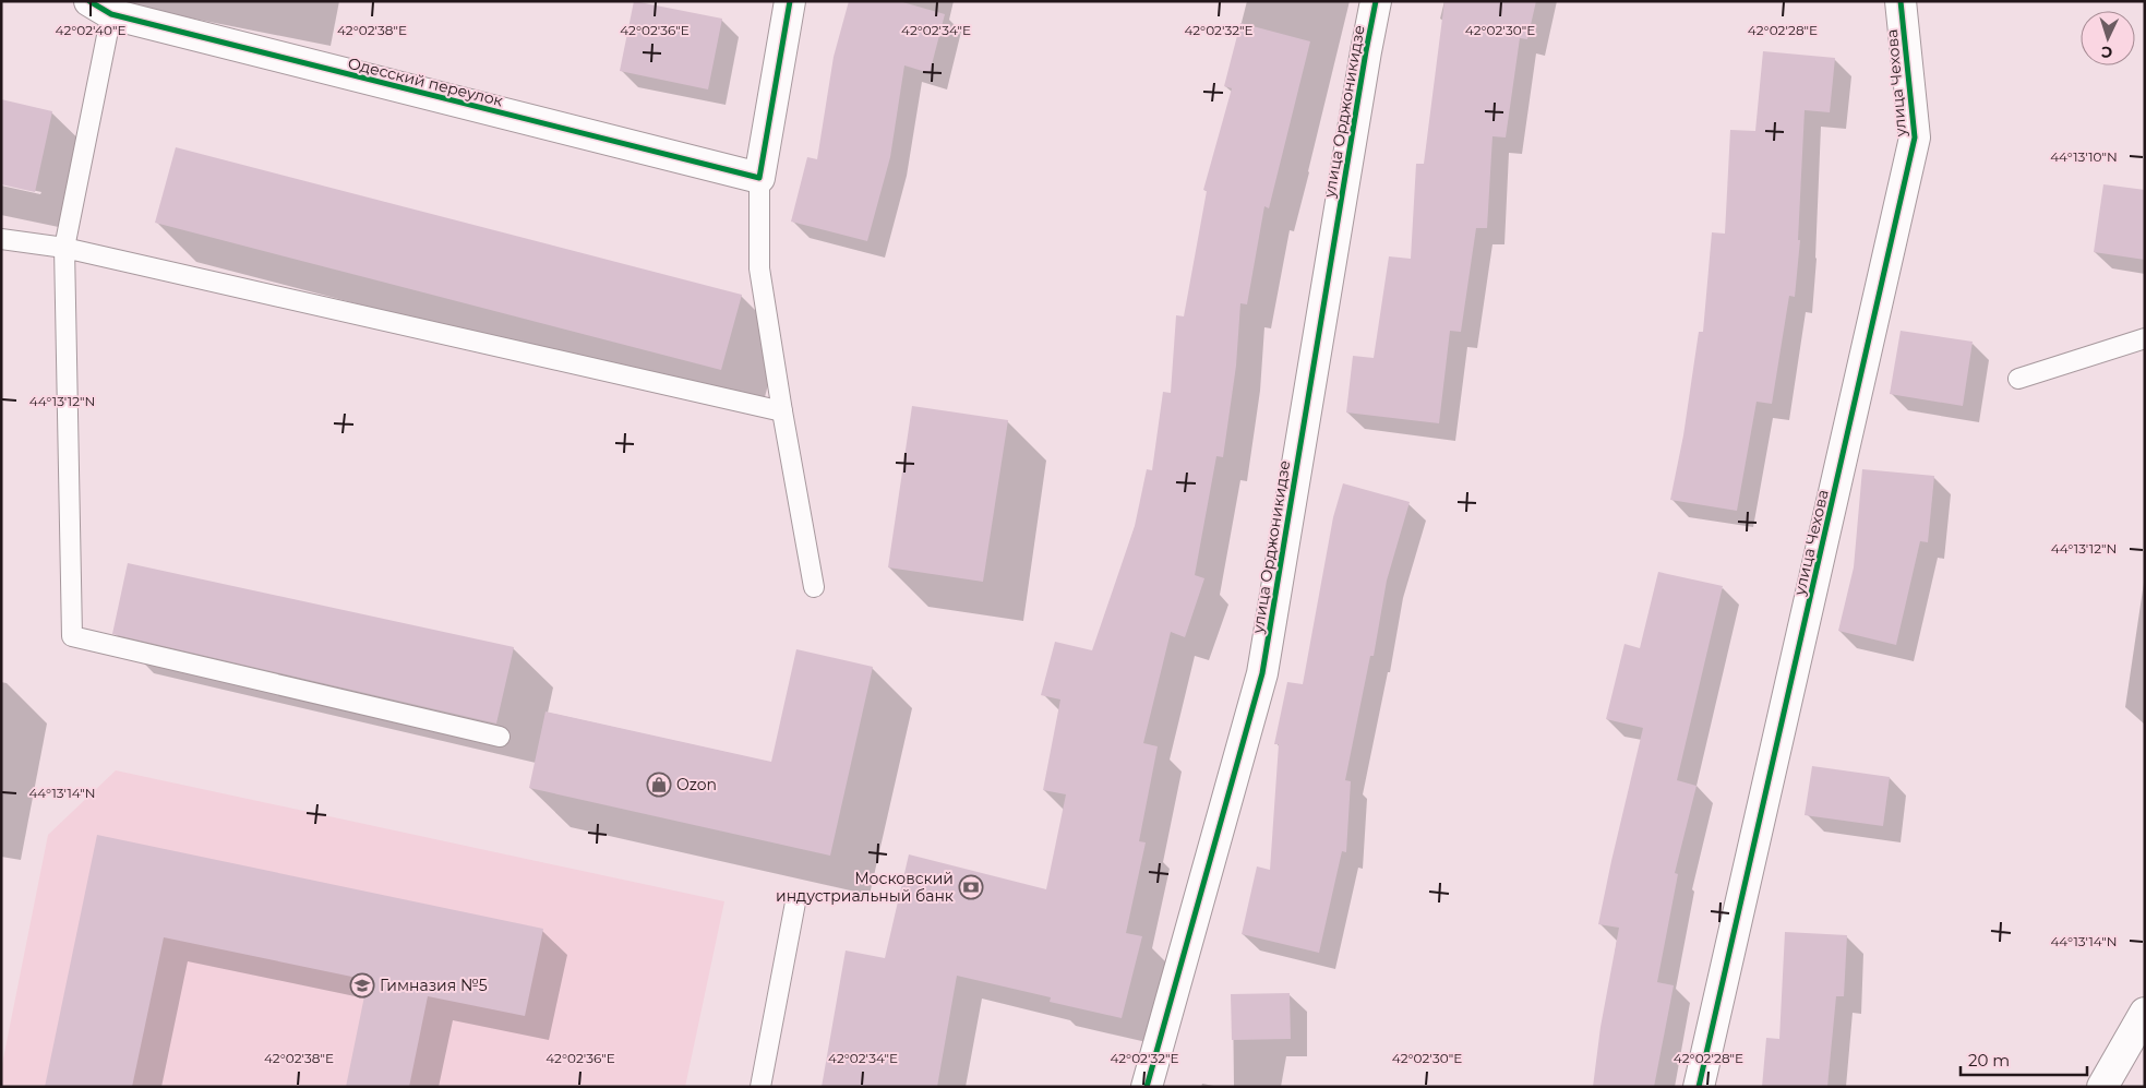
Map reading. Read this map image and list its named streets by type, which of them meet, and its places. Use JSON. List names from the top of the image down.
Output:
{
  "streets": {
    "street": ["Одесский переулок", "улица Чехова", "улица Орджоникидзе"]
  },
  "places": {
    "shop": ["Ozon"],
    "bank": ["Московский индустриальный банк"],
    "school or university": ["Гимназия №5"]
  },
  "scale_bar": "20 m",
  "north": "bottom",
  "coordinates": [
    "42°02'40\"E",
    "42°02'38\"E",
    "42°02'36\"E",
    "42°02'34\"E",
    "42°02'32\"E",
    "42°02'30\"E",
    "42°02'28\"E",
    "44°13'10\"N",
    "44°13'12\"N",
    "44°13'14\"N"
  ]
}
